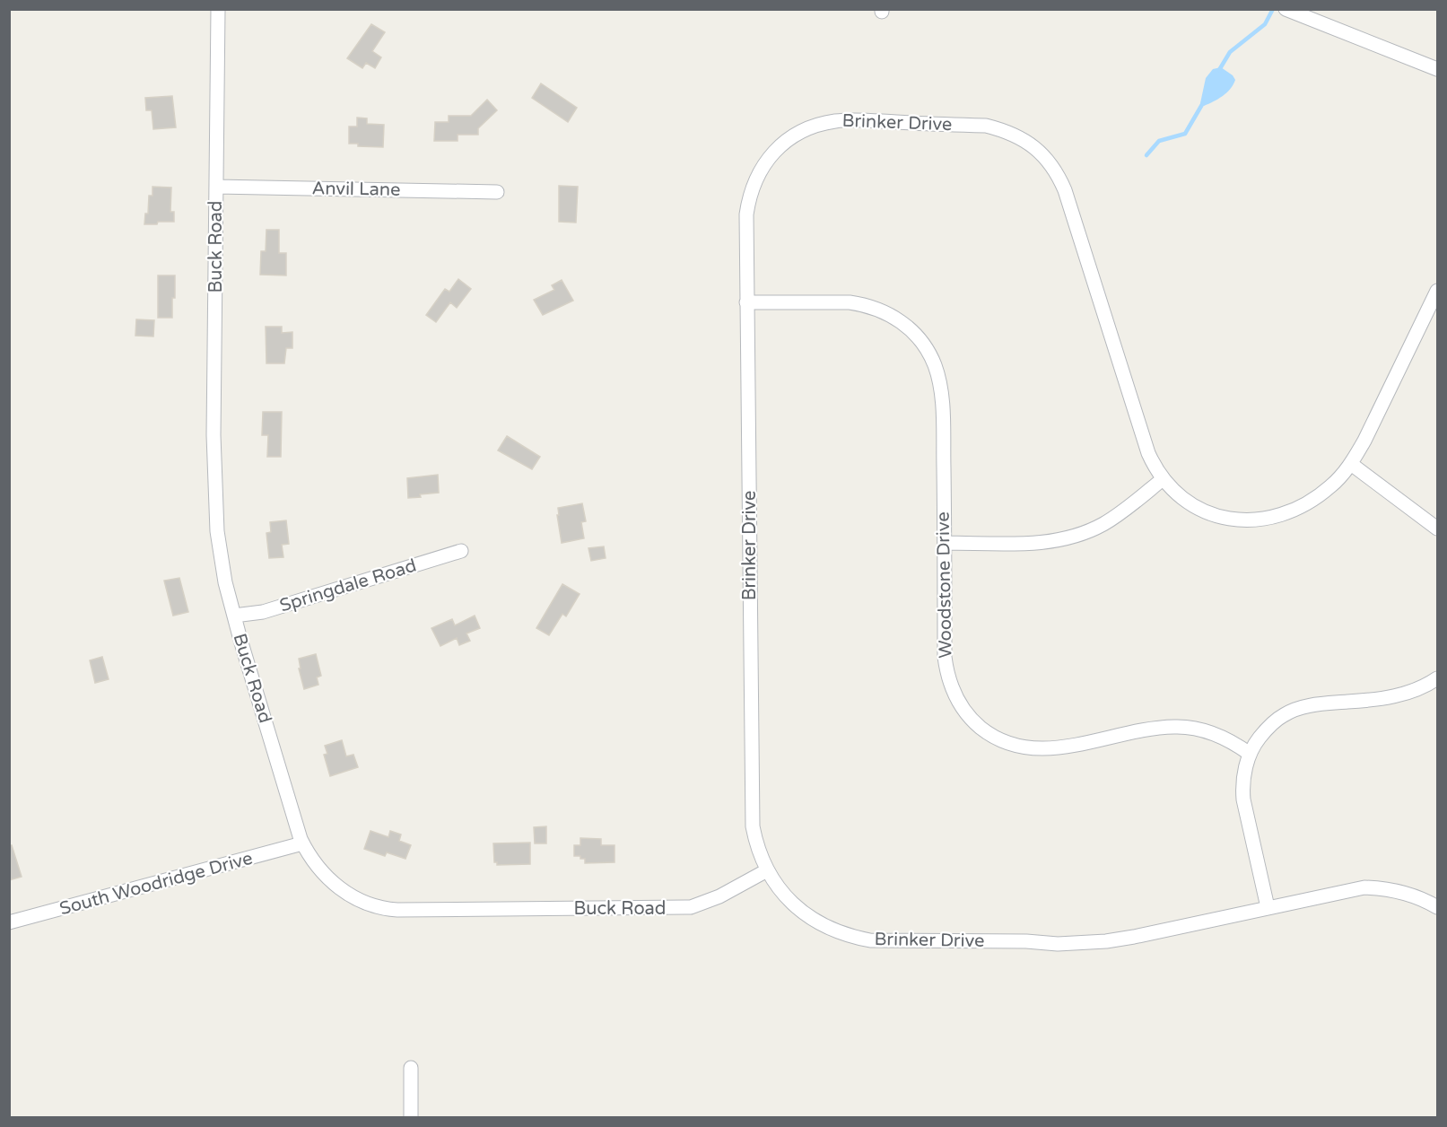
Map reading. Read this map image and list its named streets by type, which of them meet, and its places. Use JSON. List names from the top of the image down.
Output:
{
  "streets": {
    "street": [
      "Brinker Drive",
      "Anvil Lane",
      "Buck Road",
      "Woodstone Drive",
      "Springdale Road",
      "South Woodridge Drive"
    ]
  },
  "crossings": [
    ["Brinker Drive", "Buck Road"],
    ["Brinker Drive", "Woodstone Drive"],
    ["Anvil Lane", "Buck Road"],
    ["Buck Road", "Springdale Road"],
    ["Buck Road", "South Woodridge Drive"]
  ]
}
